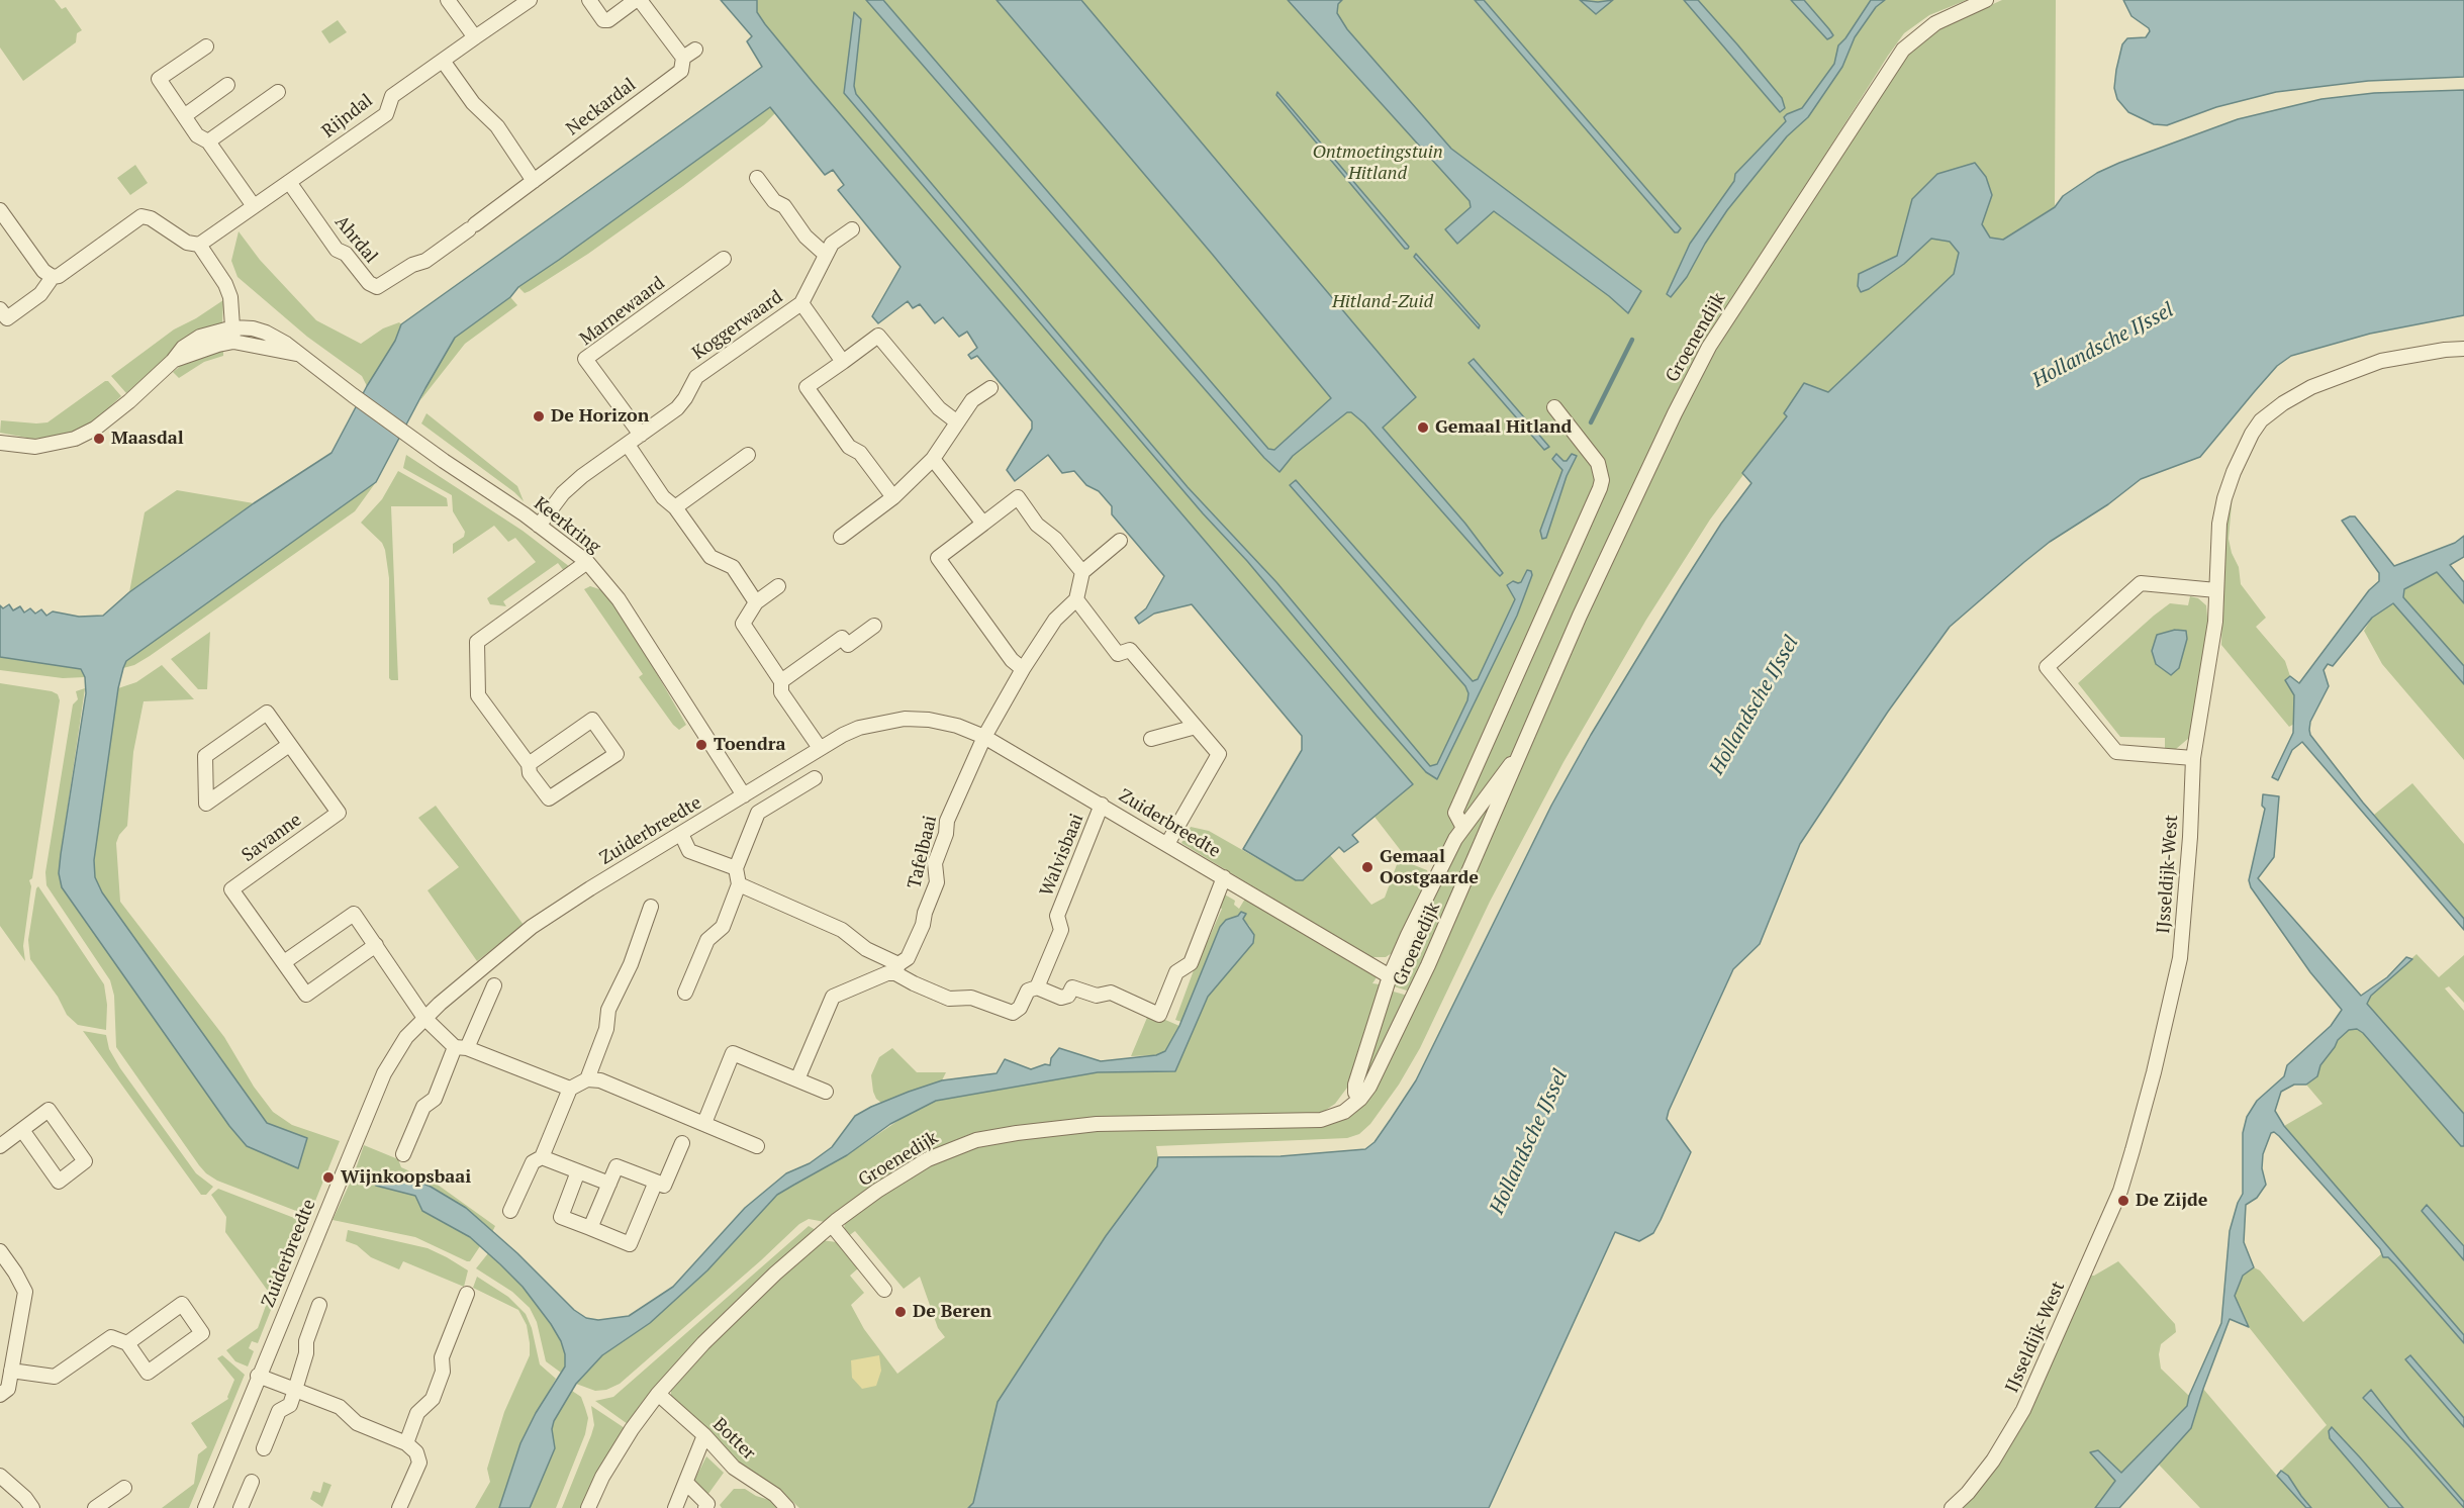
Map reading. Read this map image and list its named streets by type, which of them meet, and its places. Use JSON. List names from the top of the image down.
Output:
{
  "streets": {
    "street": [
      "Neckardal",
      "Rijndal",
      "Ahrdal",
      "Marnewaard",
      "Koggerwaard",
      "Groenendijk",
      "Keerkring",
      "Zuiderbreedte",
      "Savanne",
      "Tafelbaai",
      "Walvisbaai",
      "IJsseldijk-West",
      "Groenedijk",
      "Botter"
    ]
  },
  "crossings": [
    ["Neckardal", "Ahrdal"],
    ["Rijndal", "Ahrdal"],
    ["Marnewaard", "Koggerwaard"],
    ["Koggerwaard", "Keerkring"],
    ["Groenendijk", "Groenedijk"],
    ["Keerkring", "Zuiderbreedte"],
    ["Zuiderbreedte", "Tafelbaai"],
    ["Zuiderbreedte", "Walvisbaai"],
    ["Zuiderbreedte", "Groenedijk"],
    ["Tafelbaai", "Walvisbaai"],
    ["Groenedijk", "Botter"]
  ],
  "water": ["Hollandsche IJssel"],
  "parks": ["Ontmoetingstuin Hitland", "Hitland-Zuid"],
  "places": [
    "De Horizon",
    "Gemaal Hitland",
    "Maasdal",
    "Toendra",
    "Gemaal Oostgaarde",
    "Wijnkoopsbaai",
    "De Zijde",
    "De Beren"
  ]
}
